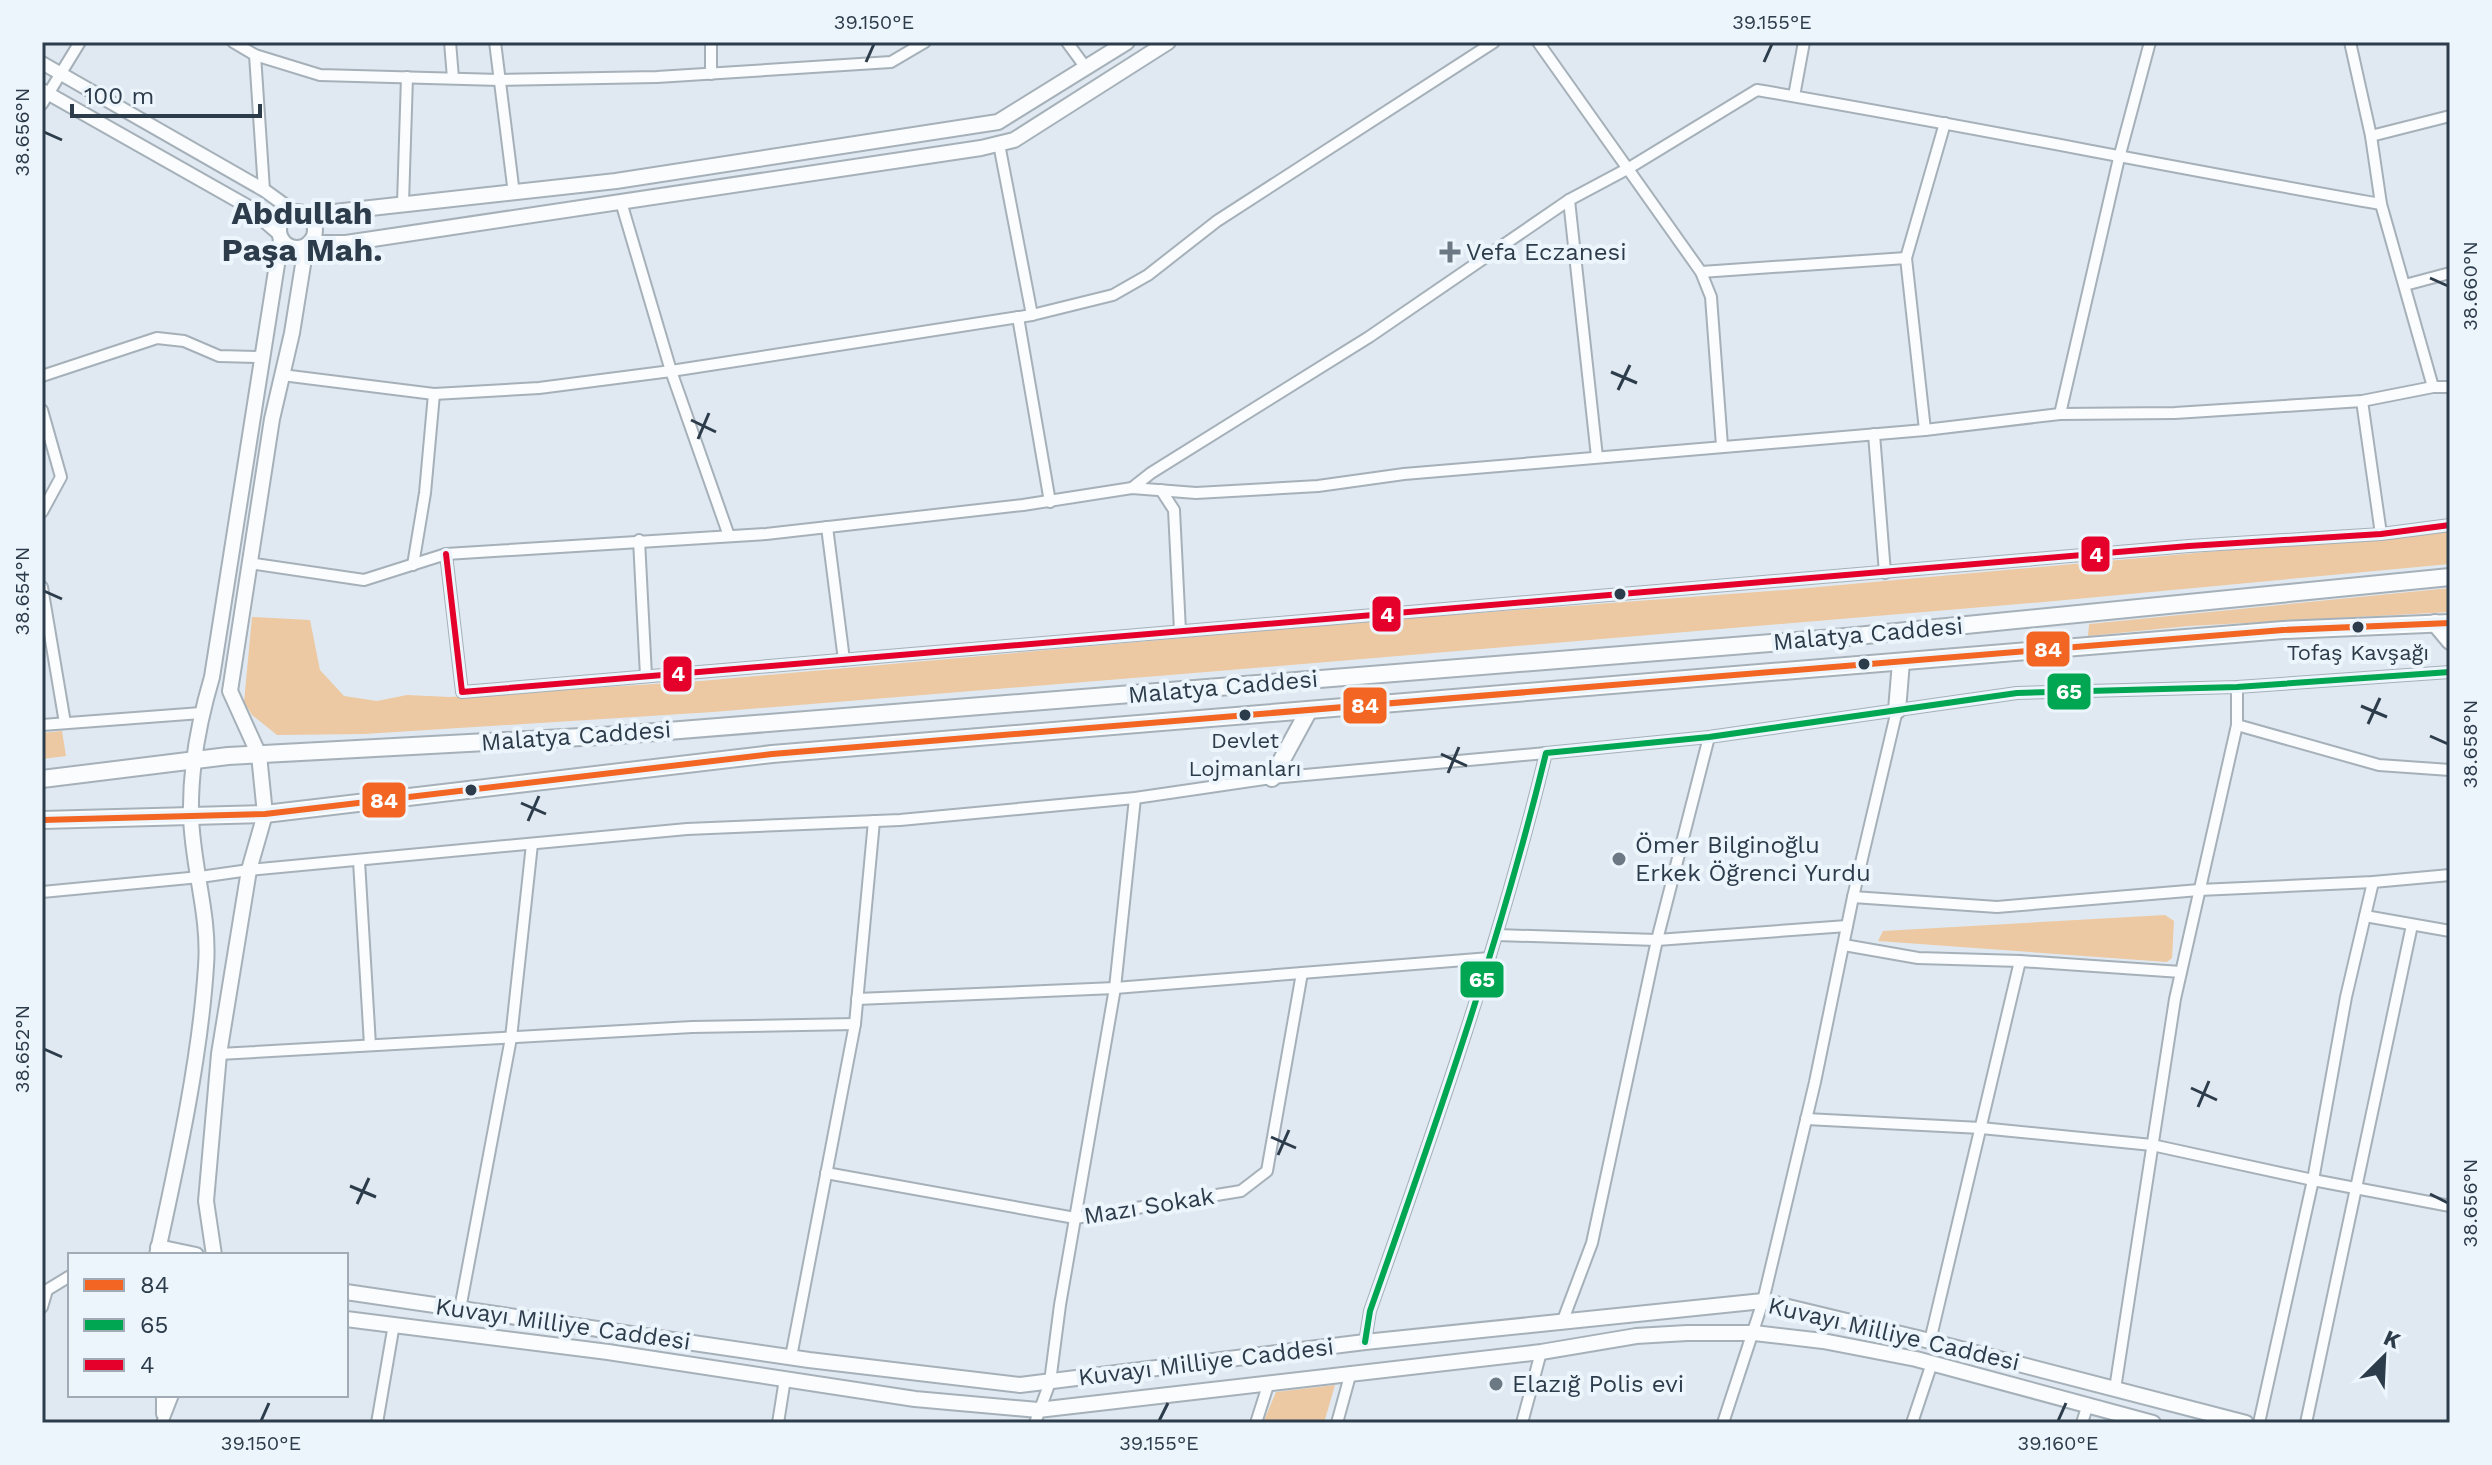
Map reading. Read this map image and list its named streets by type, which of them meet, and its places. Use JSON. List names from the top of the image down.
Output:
{
  "streets": {
    "highway": ["Malatya Caddesi"],
    "main road": ["Kuvayı Milliye Caddesi"],
    "street": ["Mazı Sokak"]
  },
  "districts": ["Abdullah Paşa Mah."],
  "places": {
    "health": ["Vefa Eczanesi"],
    "other": [
      "Tofaş Kavşağı",
      "Devlet Lojmanları",
      "Ömer Bilginoğlu Erkek Öğrenci Yurdu",
      "Elazığ Polis evi"
    ]
  },
  "lines": ["transit line 4", "transit line 84", "transit line 65"],
  "legend": ["84", "65", "4"],
  "scale_bar": "100 m",
  "north": "top right",
  "coordinates": [
    "39.150°E",
    "39.155°E",
    "38.656°N",
    "38.660°N",
    "38.654°N",
    "38.658°N",
    "38.652°N",
    "39.160°E"
  ]
}
